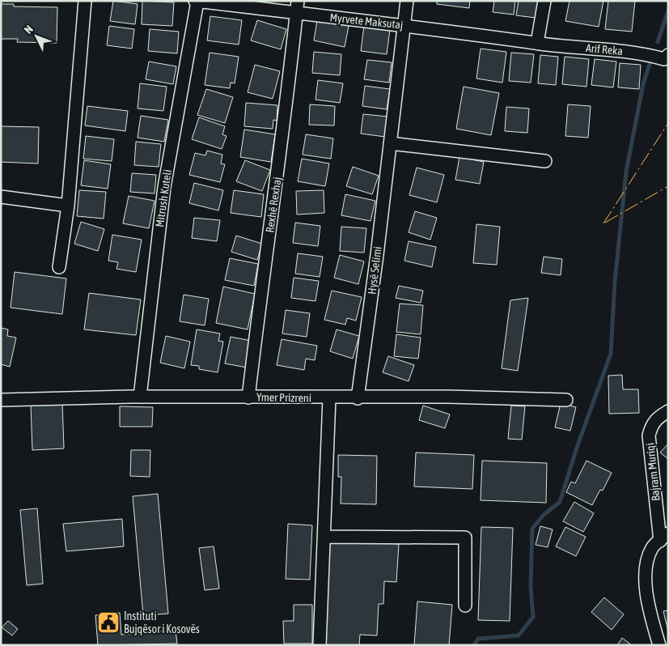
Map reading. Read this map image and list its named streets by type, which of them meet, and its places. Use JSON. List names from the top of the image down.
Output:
{
  "streets": {
    "street": [
      "Myrvete Maksutaj",
      "Arif Reka",
      "Mitrush Kuteli",
      "Rexhë Rexhaj",
      "Hysë Selimi",
      "Ymer Prizreni",
      "Bajram Muriqi"
    ]
  },
  "crossings": [
    ["Myrvete Maksutaj", "Arif Reka"],
    ["Myrvete Maksutaj", "Mitrush Kuteli"],
    ["Myrvete Maksutaj", "Rexhë Rexhaj"],
    ["Myrvete Maksutaj", "Hysë Selimi"],
    ["Mitrush Kuteli", "Ymer Prizreni"],
    ["Rexhë Rexhaj", "Ymer Prizreni"],
    ["Hysë Selimi", "Ymer Prizreni"]
  ],
  "places": {
    "public building": ["Instituti Bujqësor i Kosovës"]
  },
  "north": "top left"
}
